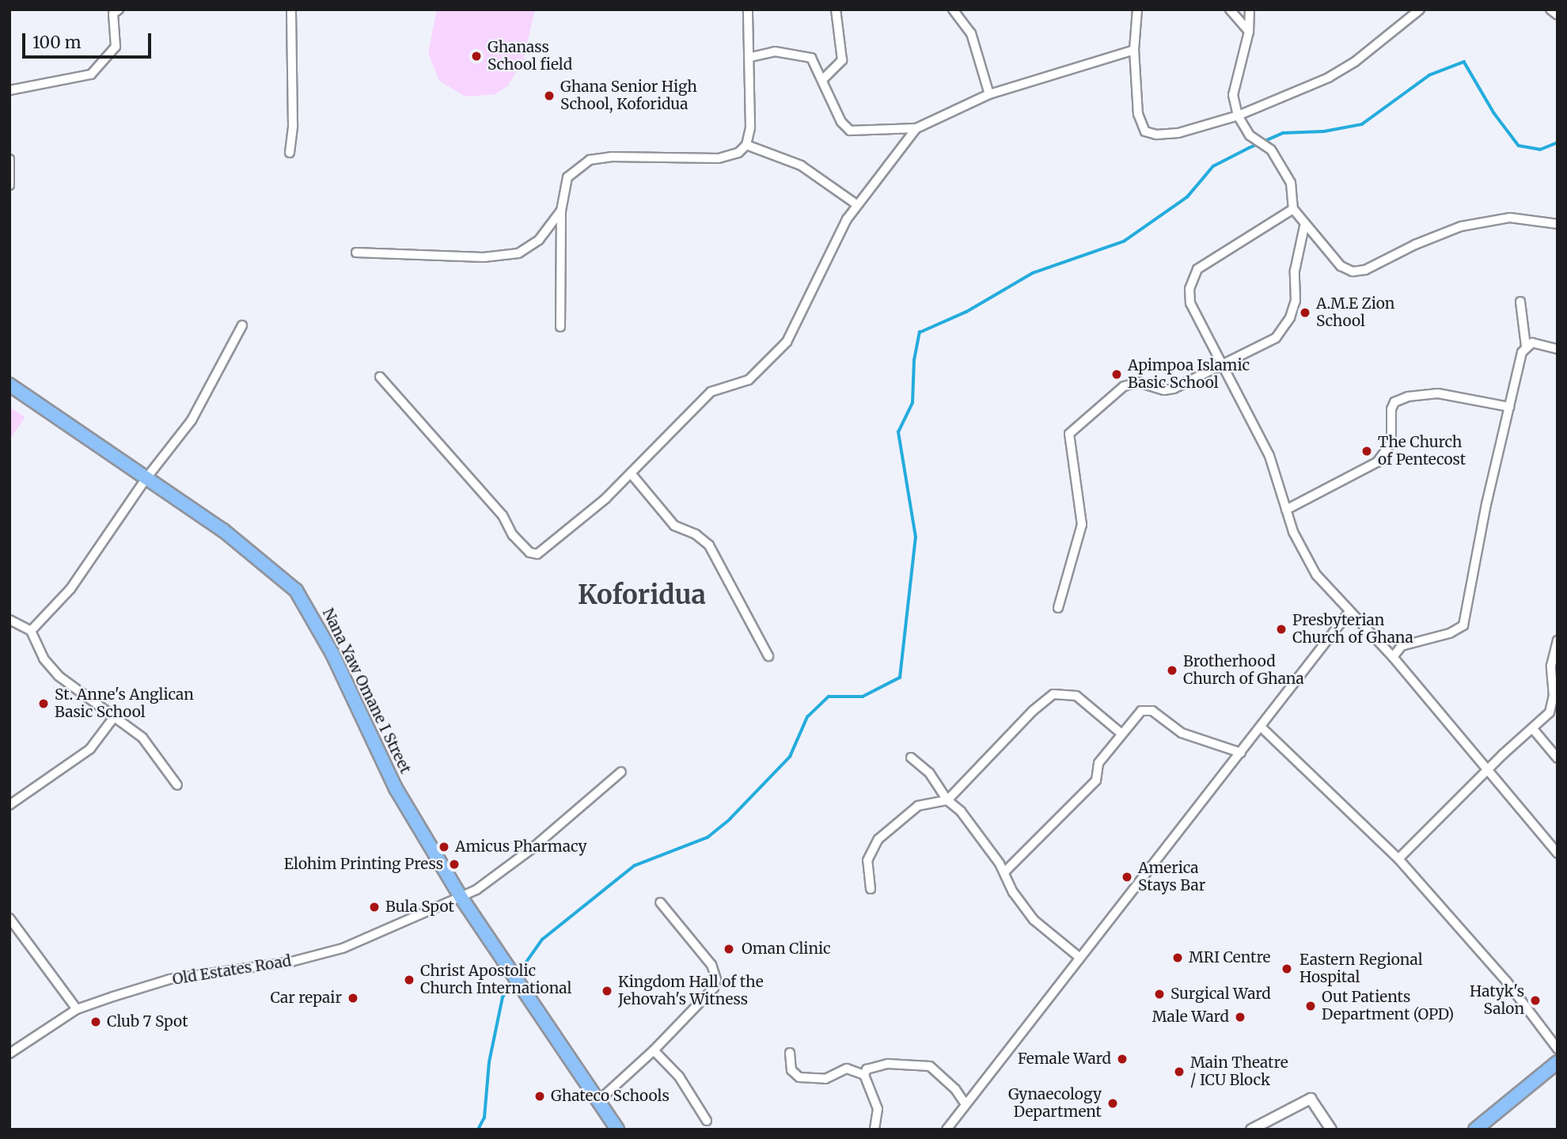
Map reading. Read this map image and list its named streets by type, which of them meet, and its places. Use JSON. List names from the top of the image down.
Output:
{
  "streets": {
    "main road": ["Nana Yaw Omane I Street"],
    "street": ["Old Estates Road"]
  },
  "crossings": [
    ["Nana Yaw Omane I Street", "Old Estates Road"]
  ],
  "districts": ["Koforidua"],
  "places": [
    "Ghanass School field",
    "Ghana Senior High School, Koforidua",
    "A.M.E Zion School",
    "Apimpoa Islamic Basic School",
    "The Church of Pentecost",
    "Presbyterian Church of Ghana",
    "Brotherhood Church of Ghana",
    "St. Anne's Anglican Basic School",
    "Amicus Pharmacy",
    "Elohim Printing Press",
    "America Stays Bar",
    "Bula Spot",
    "Oman Clinic",
    "MRI Centre",
    "Eastern Regional Hospital",
    "Christ Apostolic Church International",
    "Kingdom Hall of the Jehovah's Witness",
    "Surgical Ward",
    "Car repair",
    "Hatyk's Salon",
    "Out Patients Department (OPD)",
    "Male Ward",
    "Club 7 Spot",
    "Female Ward",
    "Main Theatre / ICU Block",
    "Ghateco Schools",
    "Gynaecology Department"
  ],
  "scale_bar": "100 m"
}
